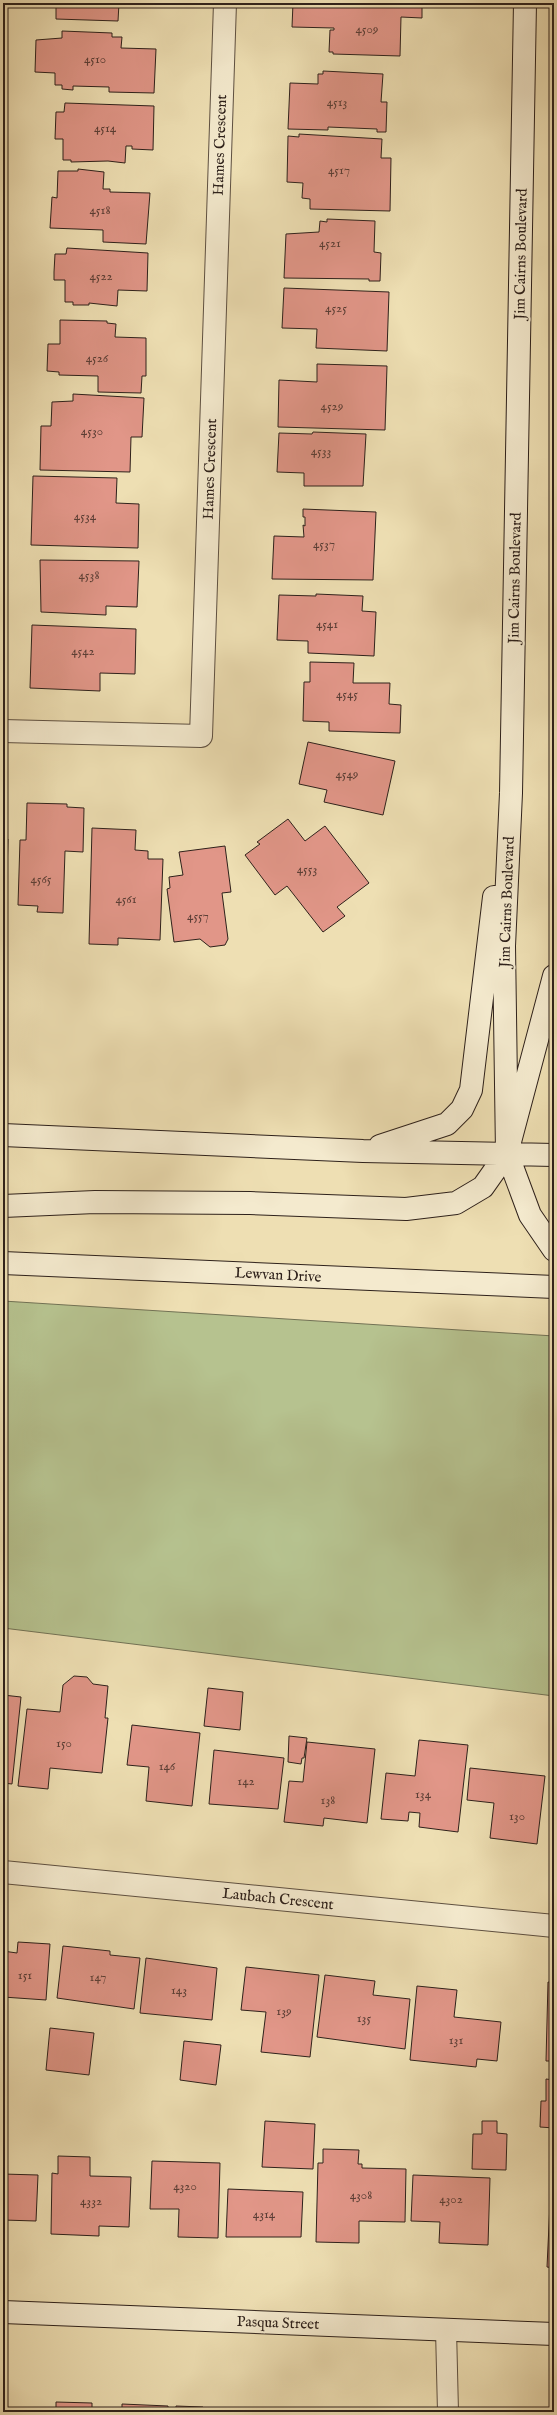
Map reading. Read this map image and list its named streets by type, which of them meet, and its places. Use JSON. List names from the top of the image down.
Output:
{
  "streets": {
    "street": [
      "Hames Crescent",
      "Jim Cairns Boulevard",
      "Lewvan Drive",
      "Laubach Crescent",
      "Pasqua Street"
    ]
  },
  "house_numbers": [
    "4509",
    "4510",
    "4513",
    "4514",
    "4517",
    "4518",
    "4521",
    "4522",
    "4525",
    "4526",
    "4529",
    "4530",
    "4533",
    "4534",
    "4537",
    "4538",
    "4541",
    "4542",
    "4545",
    "4549",
    "4553",
    "4565",
    "4561",
    "4557",
    "150",
    "146",
    "142",
    "134",
    "138",
    "130",
    "151",
    "147",
    "143",
    "139",
    "135",
    "131",
    "4320",
    "4308",
    "4302",
    "4332",
    "4314"
  ]
}
